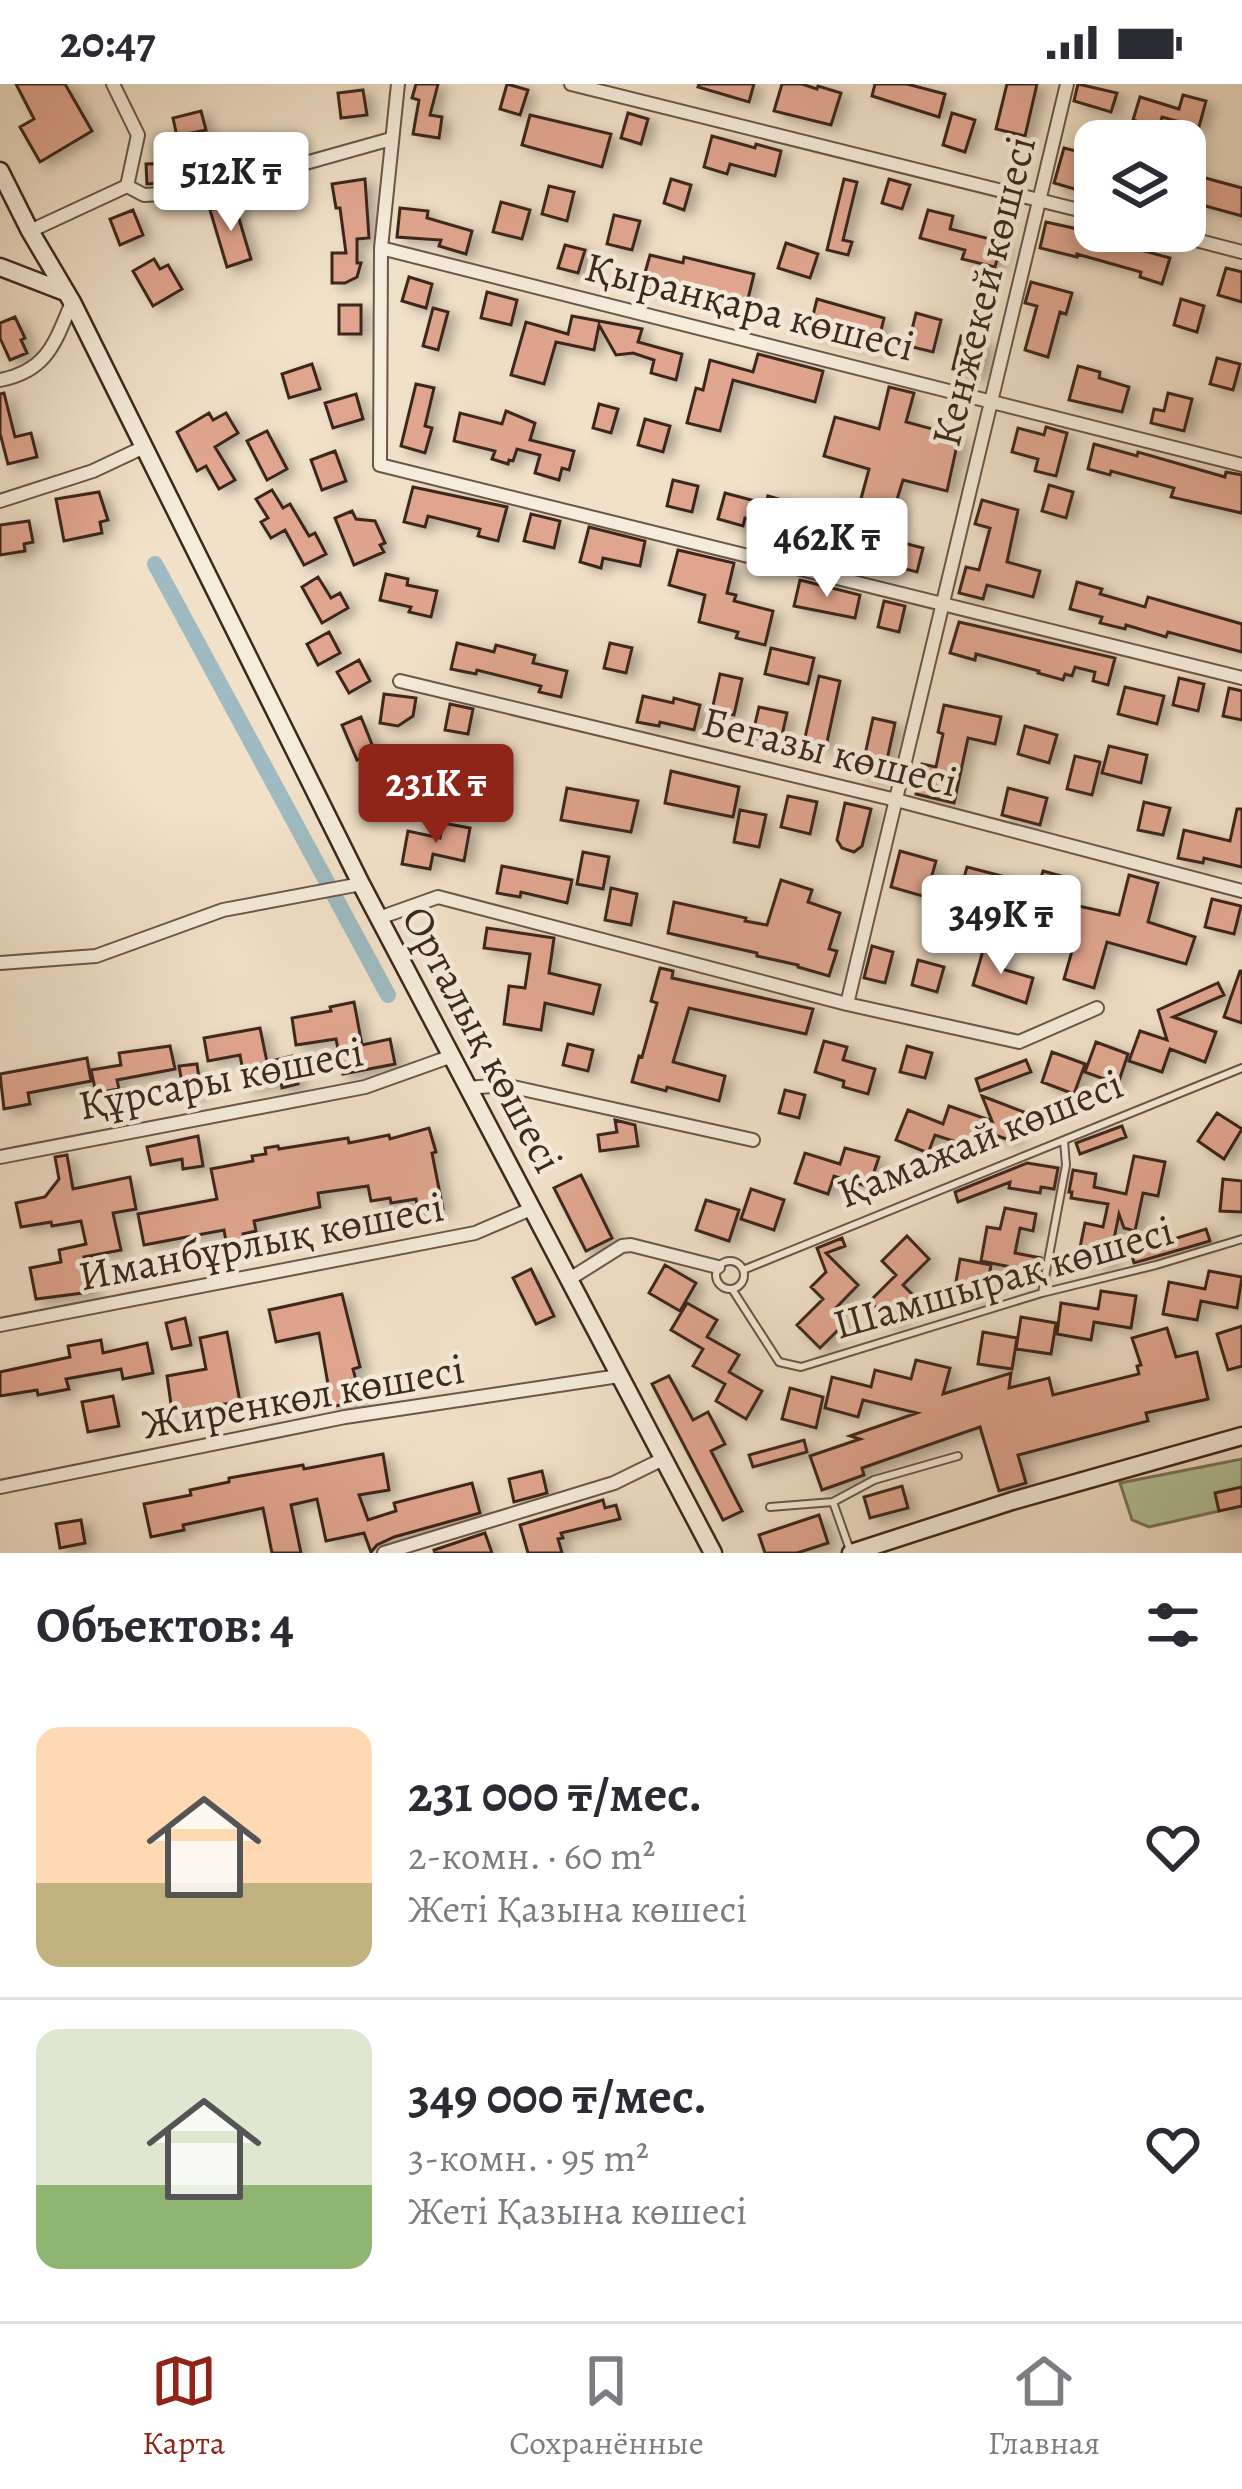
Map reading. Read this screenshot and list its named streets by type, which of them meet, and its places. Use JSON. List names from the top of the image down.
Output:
{
  "streets": {
    "main road": ["Орталық көшесі"],
    "street": [
      "Кенжекей көшесі",
      "Қыранқара көшесі",
      "Бегазы көшесі",
      "Құрсары көшесі",
      "Иманбұрлық көшесі",
      "Жиренкөл көшесі"
    ],
    "lane": ["Қамажай көшесі", "Шамшырақ көшесі"]
  },
  "crossings": [
    ["Кенжекей көшесі", "Қыранқара көшесі"],
    ["Кенжекей көшесі", "Бегазы көшесі"],
    ["Орталық көшесі", "Құрсары көшесі"],
    ["Орталық көшесі", "Иманбұрлық көшесі"],
    ["Орталық көшесі", "Жиренкөл көшесі"],
    ["Қамажай көшесі", "Шамшырақ көшесі"]
  ],
  "page": {
    "status": "20:47",
    "price": [
      "512K ₸",
      "462K ₸",
      "231K ₸",
      "349K ₸"
    ],
    "heading": "Объектов: 4",
    "list": [
      {
        "name": "231 000 ₸/мес.",
        "note": "2-комн. · 60 m² · Жеті Қазына көшесі"
      },
      {
        "name": "349 000 ₸/мес.",
        "note": "3-комн. · 95 m² · Жеті Қазына көшесі"
      }
    ],
    "tabs": ["Карта", "Сохранённые", "Главная"]
  }
}
